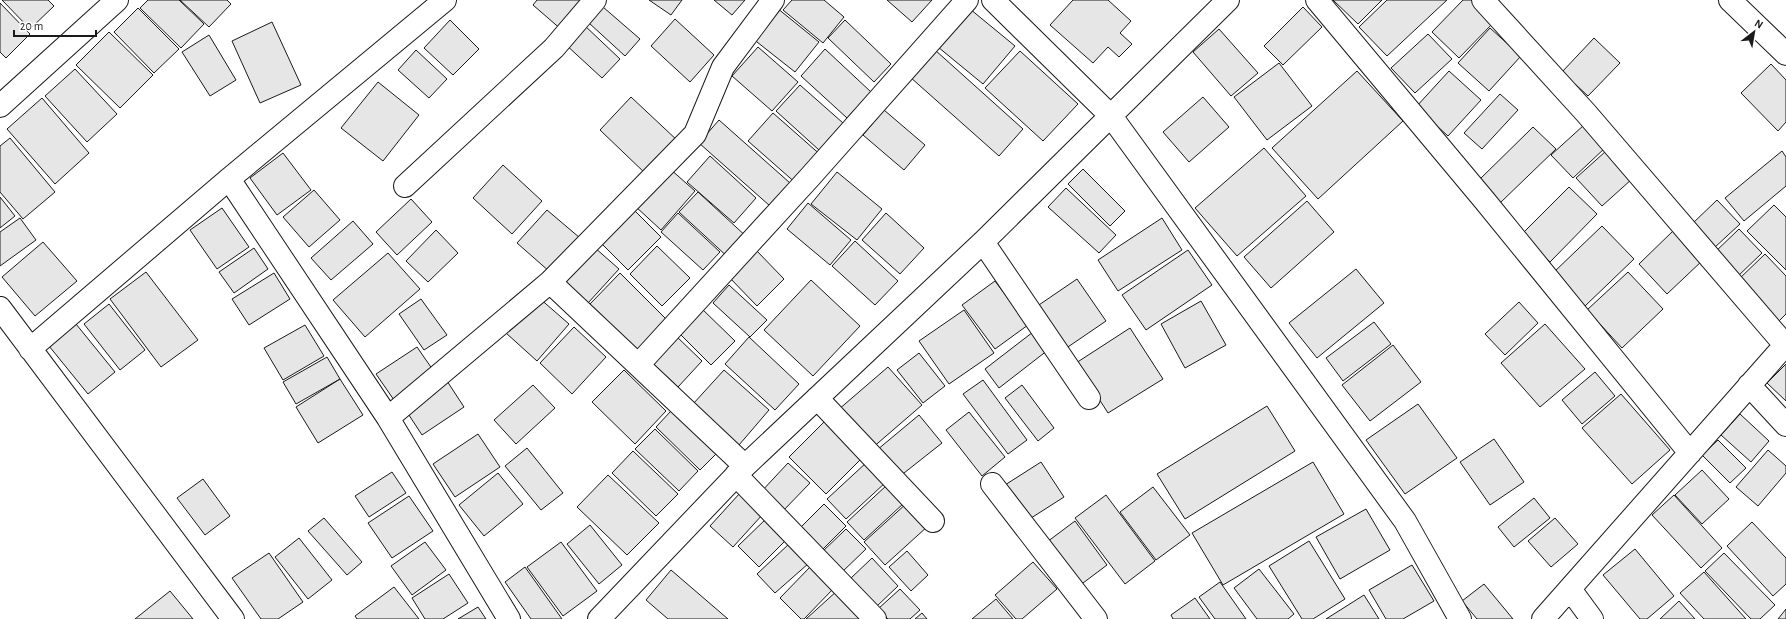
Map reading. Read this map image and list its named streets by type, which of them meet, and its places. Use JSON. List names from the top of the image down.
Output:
{
  "scale_bar": "20 m",
  "north": "top right"
}
